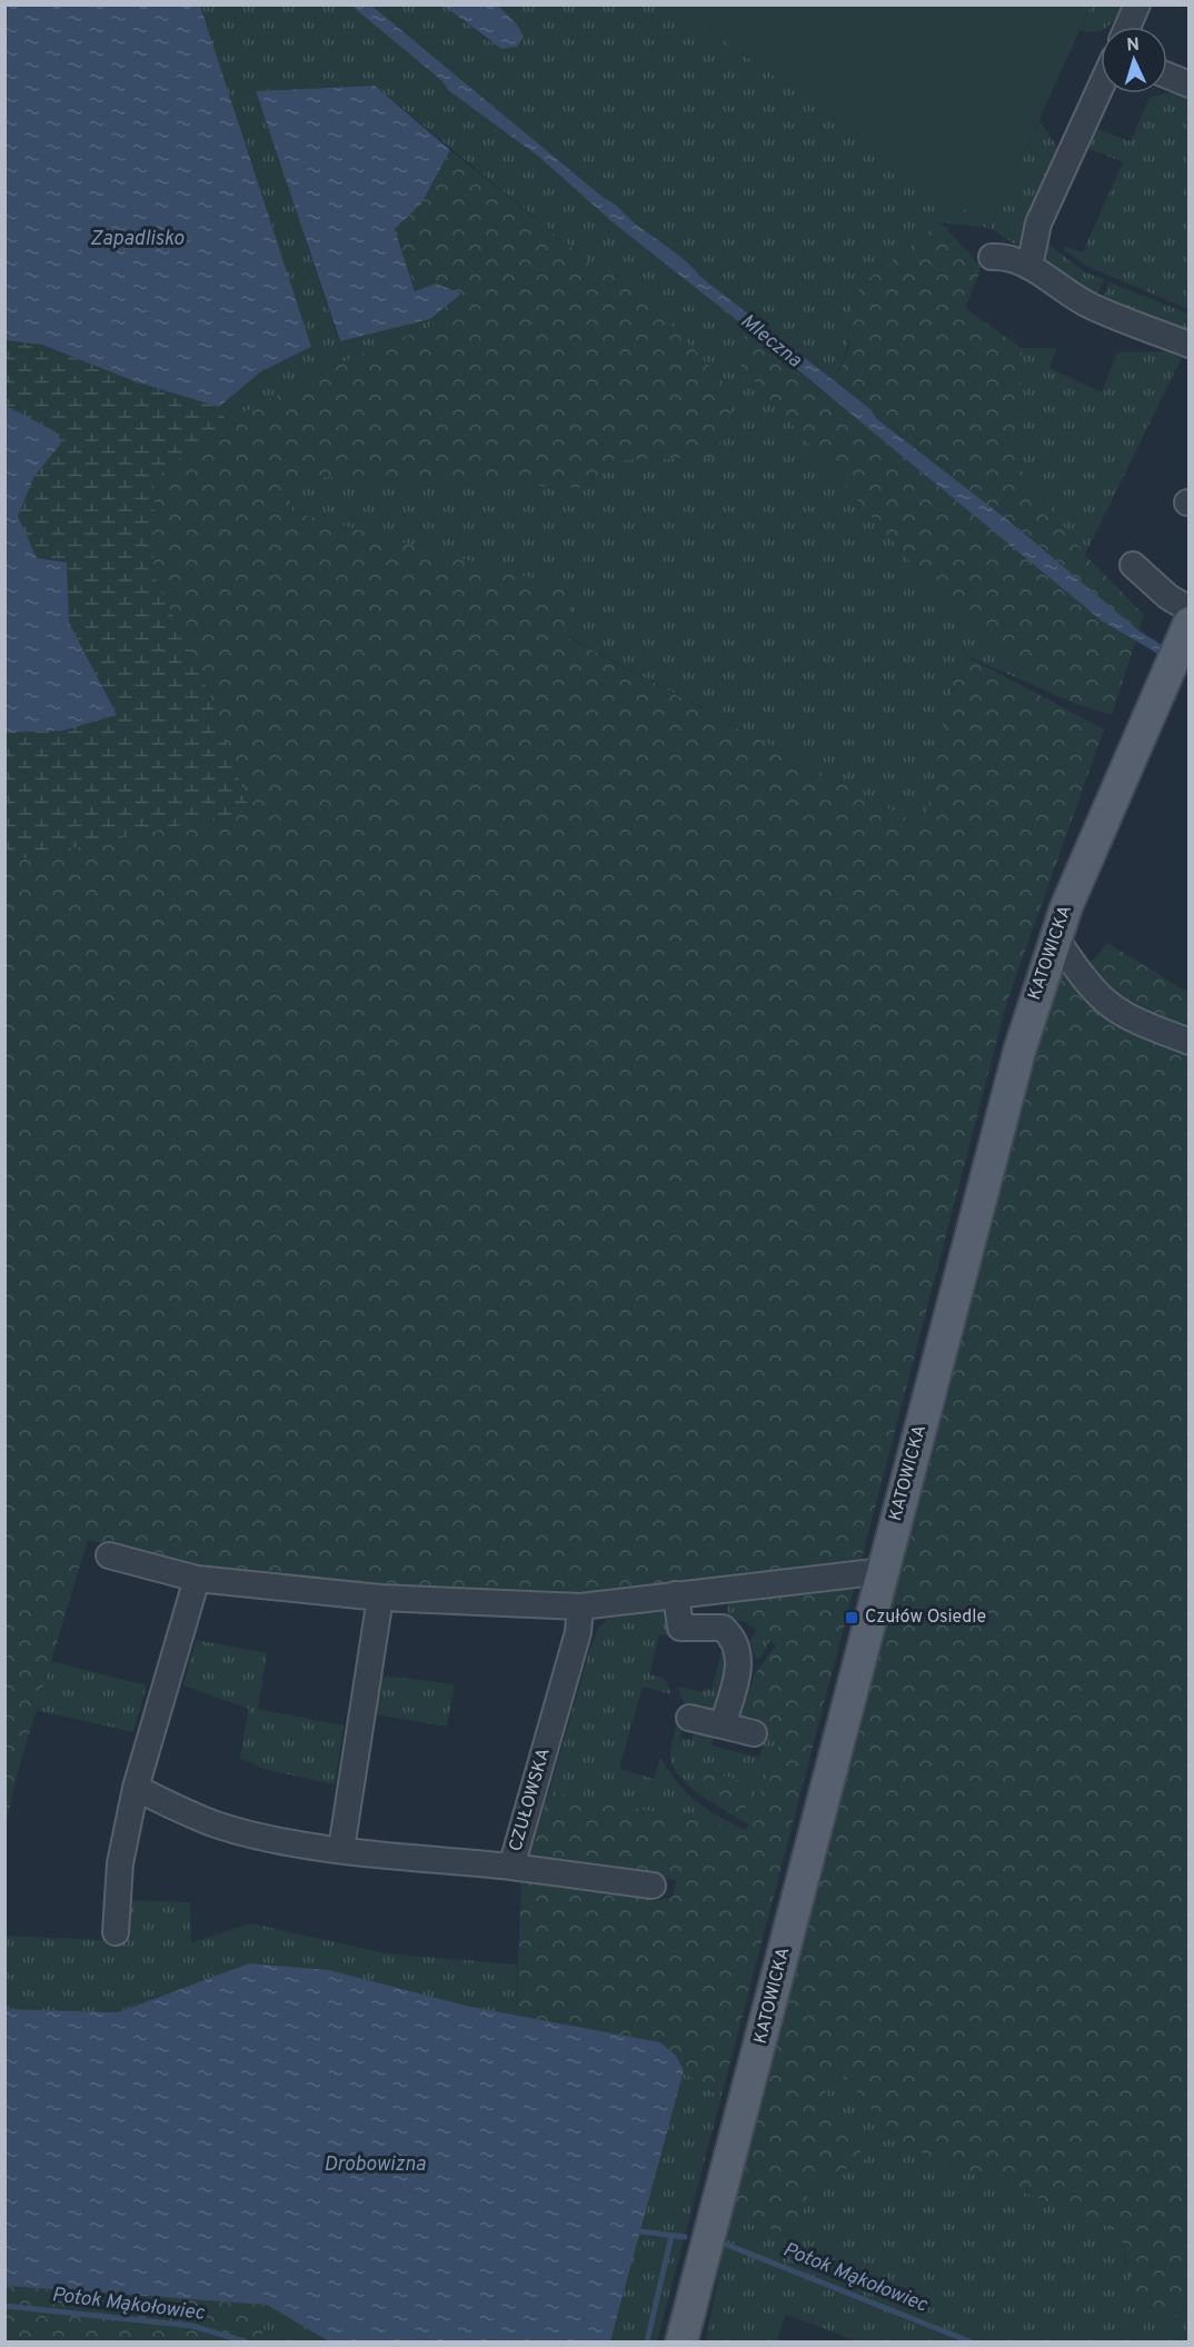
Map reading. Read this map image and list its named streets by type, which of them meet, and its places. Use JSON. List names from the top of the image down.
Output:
{
  "streets": {
    "main road": ["KATOWICKA"],
    "street": ["CZUŁOWSKA"]
  },
  "water": [
    "Zapadlisko",
    "Mleczna",
    "Drobowizna",
    "Potok Mąkołowiec"
  ],
  "places": {
    "transit": ["Czułów Osiedle"]
  },
  "north": "top"
}
